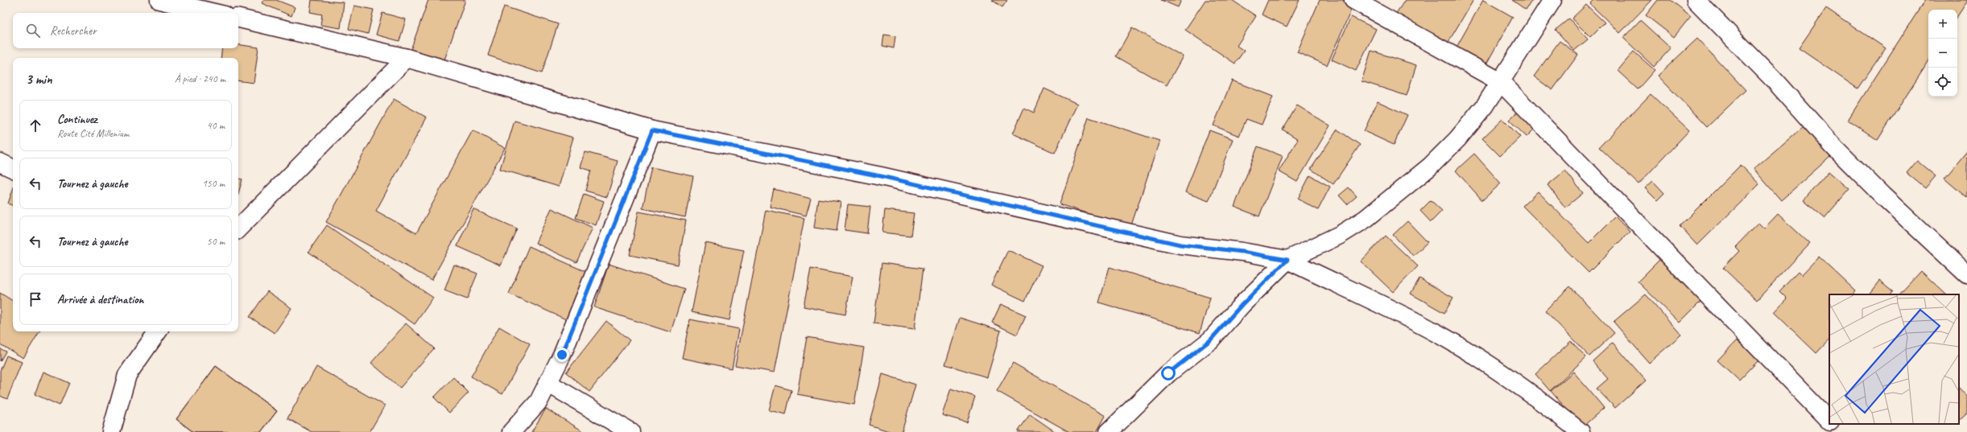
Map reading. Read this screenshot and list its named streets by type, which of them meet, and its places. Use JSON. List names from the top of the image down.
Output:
{
  "page": {
    "map_buttons": ["+", "−"],
    "search": "Rechercher",
    "heading": ["3 min", "À pied · 240 m"],
    "list": [
      ["Continuez", "Route Cité Millenium", "40 m"],
      ["Tournez à gauche", "150 m"],
      ["Tournez à gauche", "50 m"],
      "Arrivée à destination"
    ]
  }
}
